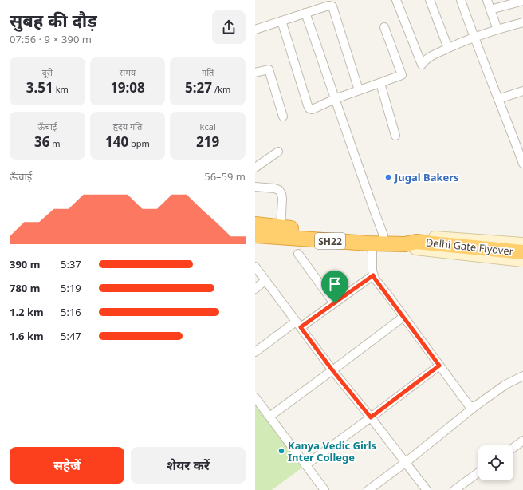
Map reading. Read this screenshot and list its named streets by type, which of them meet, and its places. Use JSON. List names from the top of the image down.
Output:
{
  "streets": {
    "highway": ["SH22", "Delhi Gate Flyover"]
  },
  "crossings": [
    ["SH22", "Delhi Gate Flyover"]
  ],
  "places": ["Jugal Bakers", "Kanya Vedic Girls Inter College"],
  "page": {
    "heading": ["सुबह की दौड़", "07:56 · 9 × 390 m"],
    "stats": [
      ["दूरी", "3.51 km"],
      ["समय", "19:08"],
      ["गति", "5:27 /km"],
      ["ऊँचाई", "36 m"],
      ["हृदय गति", "140 bpm"],
      ["kcal", "219"]
    ],
    "chart": ["ऊँचाई", "56–59 m"],
    "list": [
      {
        "name": "390 m",
        "note": "5:37"
      },
      {
        "name": "780 m",
        "note": "5:19"
      },
      {
        "name": "1.2 km",
        "note": "5:16"
      },
      {
        "name": "1.6 km",
        "note": "5:47"
      }
    ],
    "buttons": ["सहेजें", "शेयर करें"]
  }
}
